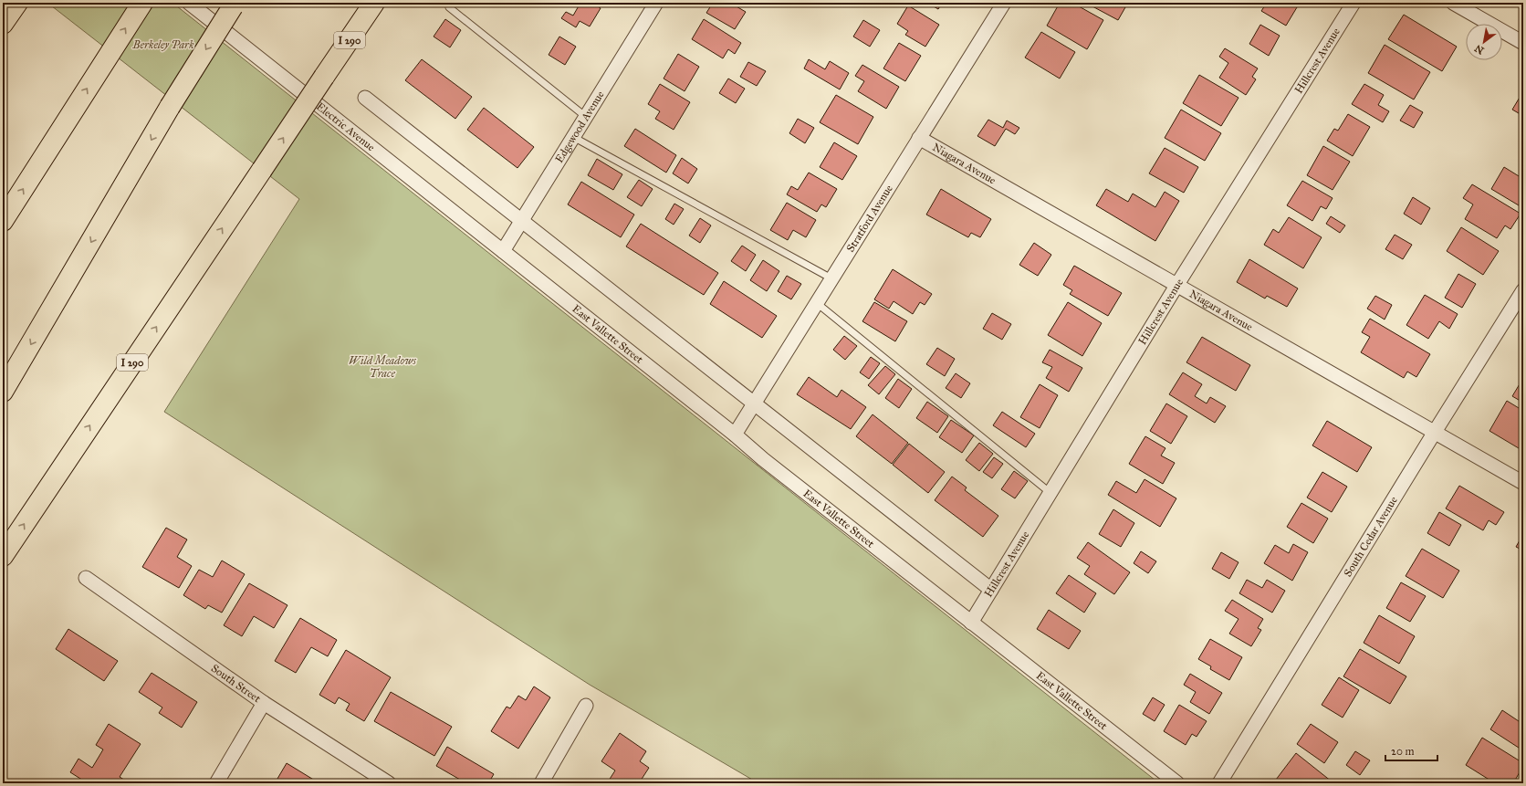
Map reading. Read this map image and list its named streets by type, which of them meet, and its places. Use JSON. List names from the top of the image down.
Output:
{
  "streets": {
    "highway": ["I 290"],
    "street": [
      "Hillcrest Avenue",
      "Electric Avenue",
      "Edgewood Avenue",
      "Niagara Avenue",
      "Stratford Avenue",
      "East Vallette Street",
      "South Cedar Avenue",
      "South Street"
    ]
  },
  "crossings": [
    ["Hillcrest Avenue", "Niagara Avenue"],
    ["Hillcrest Avenue", "East Vallette Street"],
    ["Electric Avenue", "Edgewood Avenue"],
    ["Electric Avenue", "East Vallette Street"],
    ["Edgewood Avenue", "East Vallette Street"],
    ["Niagara Avenue", "Stratford Avenue"],
    ["Niagara Avenue", "South Cedar Avenue"],
    ["Stratford Avenue", "East Vallette Street"]
  ],
  "parks": ["Berkeley Park", "Wild Meadows Trace"],
  "scale_bar": "20 m",
  "north": "bottom left"
}
